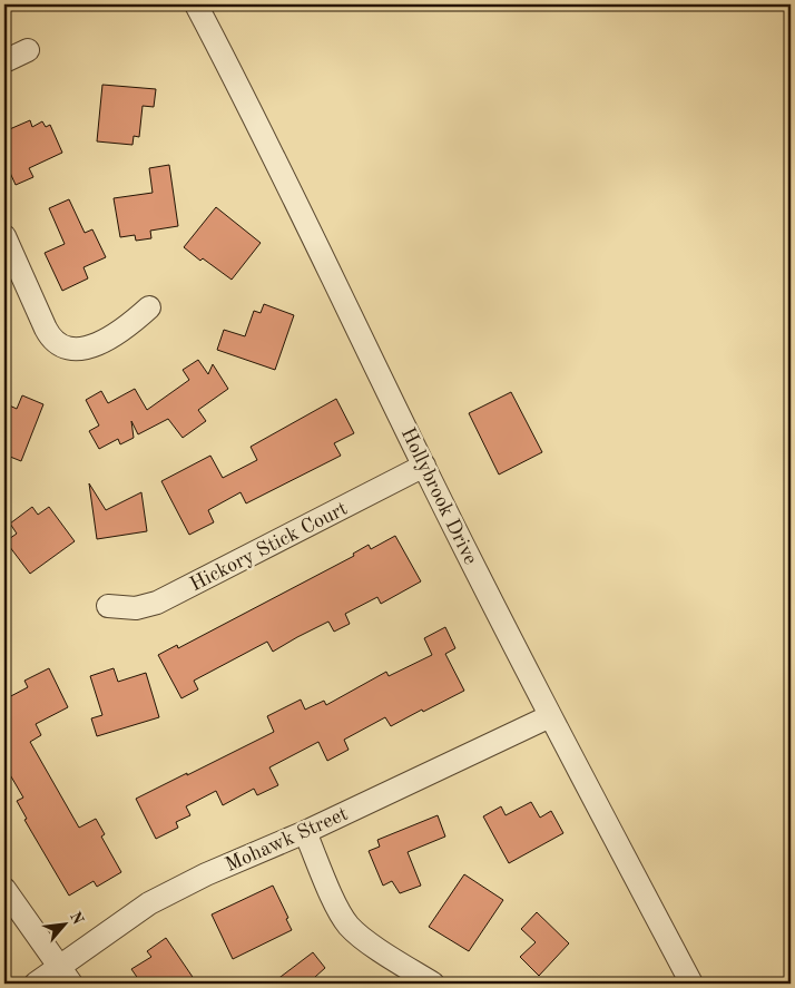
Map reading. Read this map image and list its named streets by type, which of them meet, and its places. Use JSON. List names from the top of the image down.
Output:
{
  "streets": {
    "street": ["Hollybrook Drive", "Hickory Stick Court", "Mohawk Street"]
  },
  "crossings": [
    ["Hollybrook Drive", "Hickory Stick Court"],
    ["Hollybrook Drive", "Mohawk Street"]
  ],
  "north": "top right"
}
